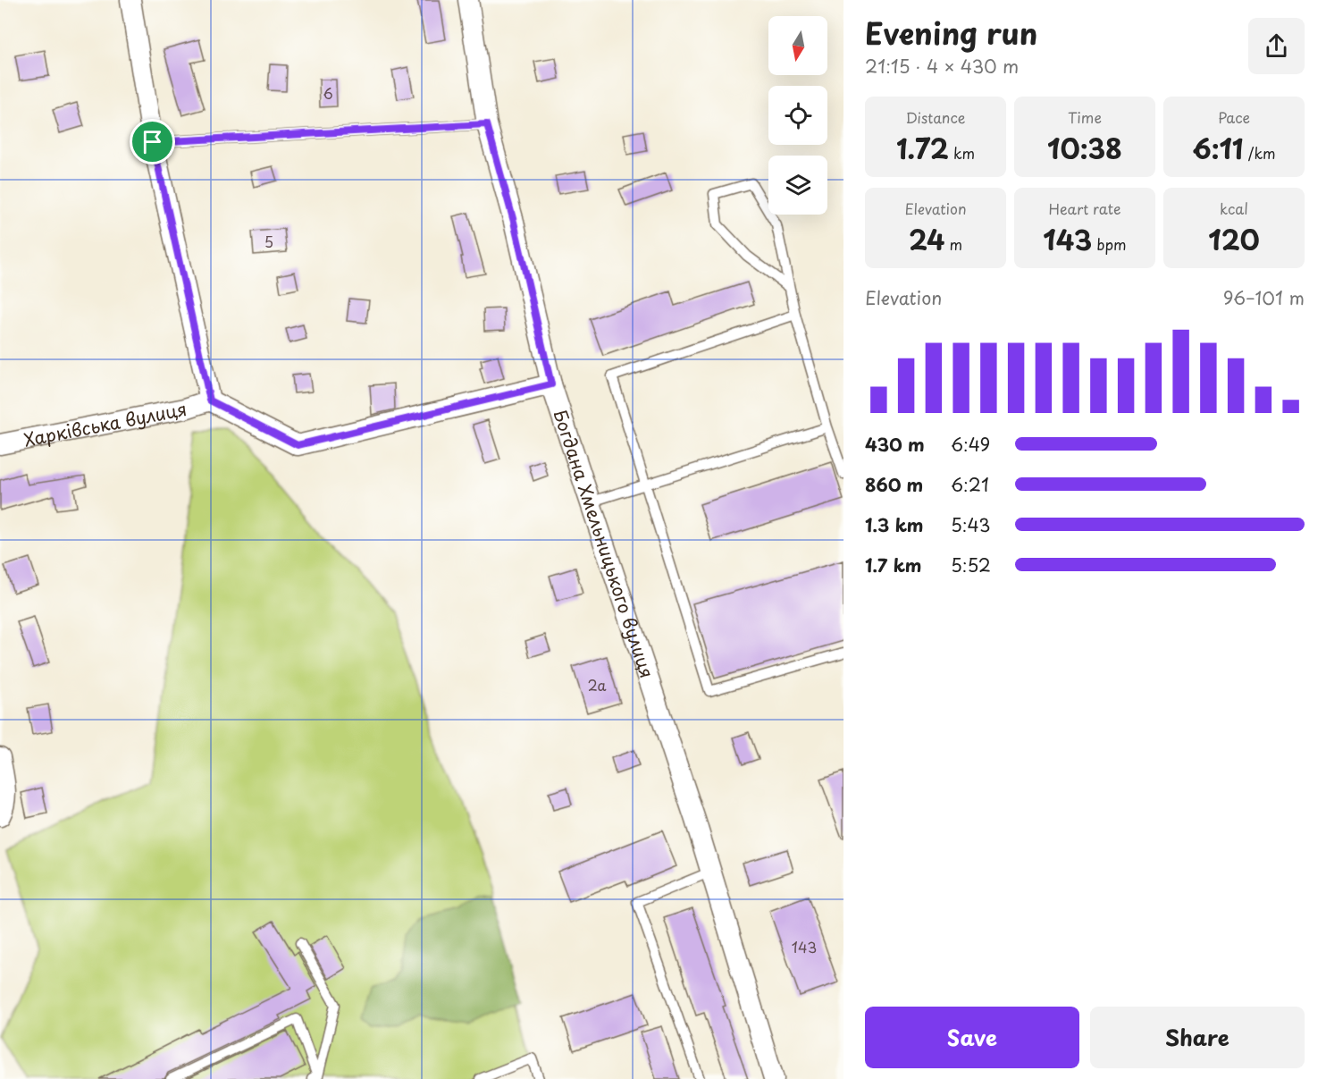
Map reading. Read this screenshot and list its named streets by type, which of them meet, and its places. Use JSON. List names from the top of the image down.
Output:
{
  "streets": {
    "street": ["Харківська вулиця", "Богдана Хмельницького вулиця"]
  },
  "house_numbers": [
    "6",
    "5",
    "2а",
    "143"
  ],
  "north": "bottom",
  "page": {
    "heading": ["Evening run", "21:15 · 4 × 430 m"],
    "stats": [
      ["Distance", "1.72 km"],
      ["Time", "10:38"],
      ["Pace", "6:11 /km"],
      ["Elevation", "24 m"],
      ["Heart rate", "143 bpm"],
      ["kcal", "120"]
    ],
    "chart": ["Elevation", "96–101 m"],
    "list": [
      {
        "name": "430 m",
        "note": "6:49"
      },
      {
        "name": "860 m",
        "note": "6:21"
      },
      {
        "name": "1.3 km",
        "note": "5:43"
      },
      {
        "name": "1.7 km",
        "note": "5:52"
      }
    ],
    "buttons": ["Save", "Share"]
  }
}
